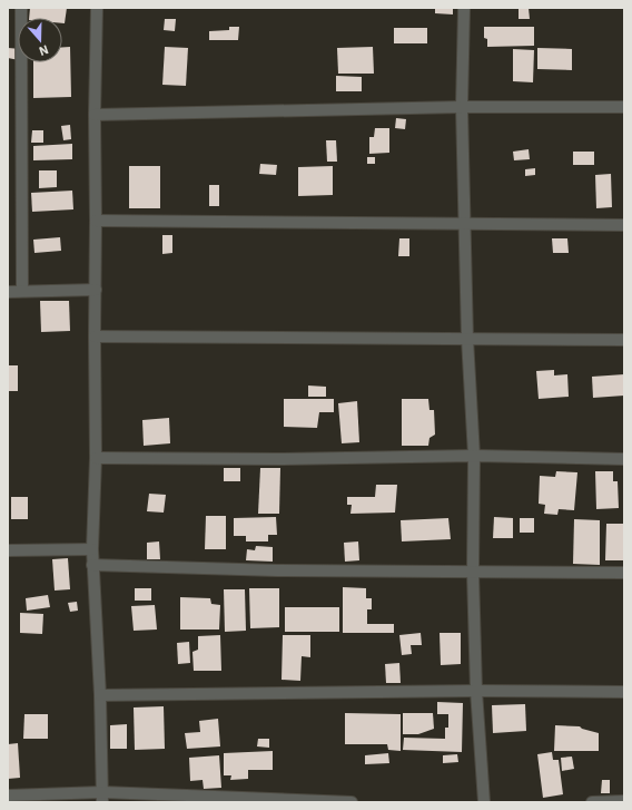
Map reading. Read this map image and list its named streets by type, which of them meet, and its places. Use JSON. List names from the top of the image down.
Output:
{
  "north": "bottom"
}
